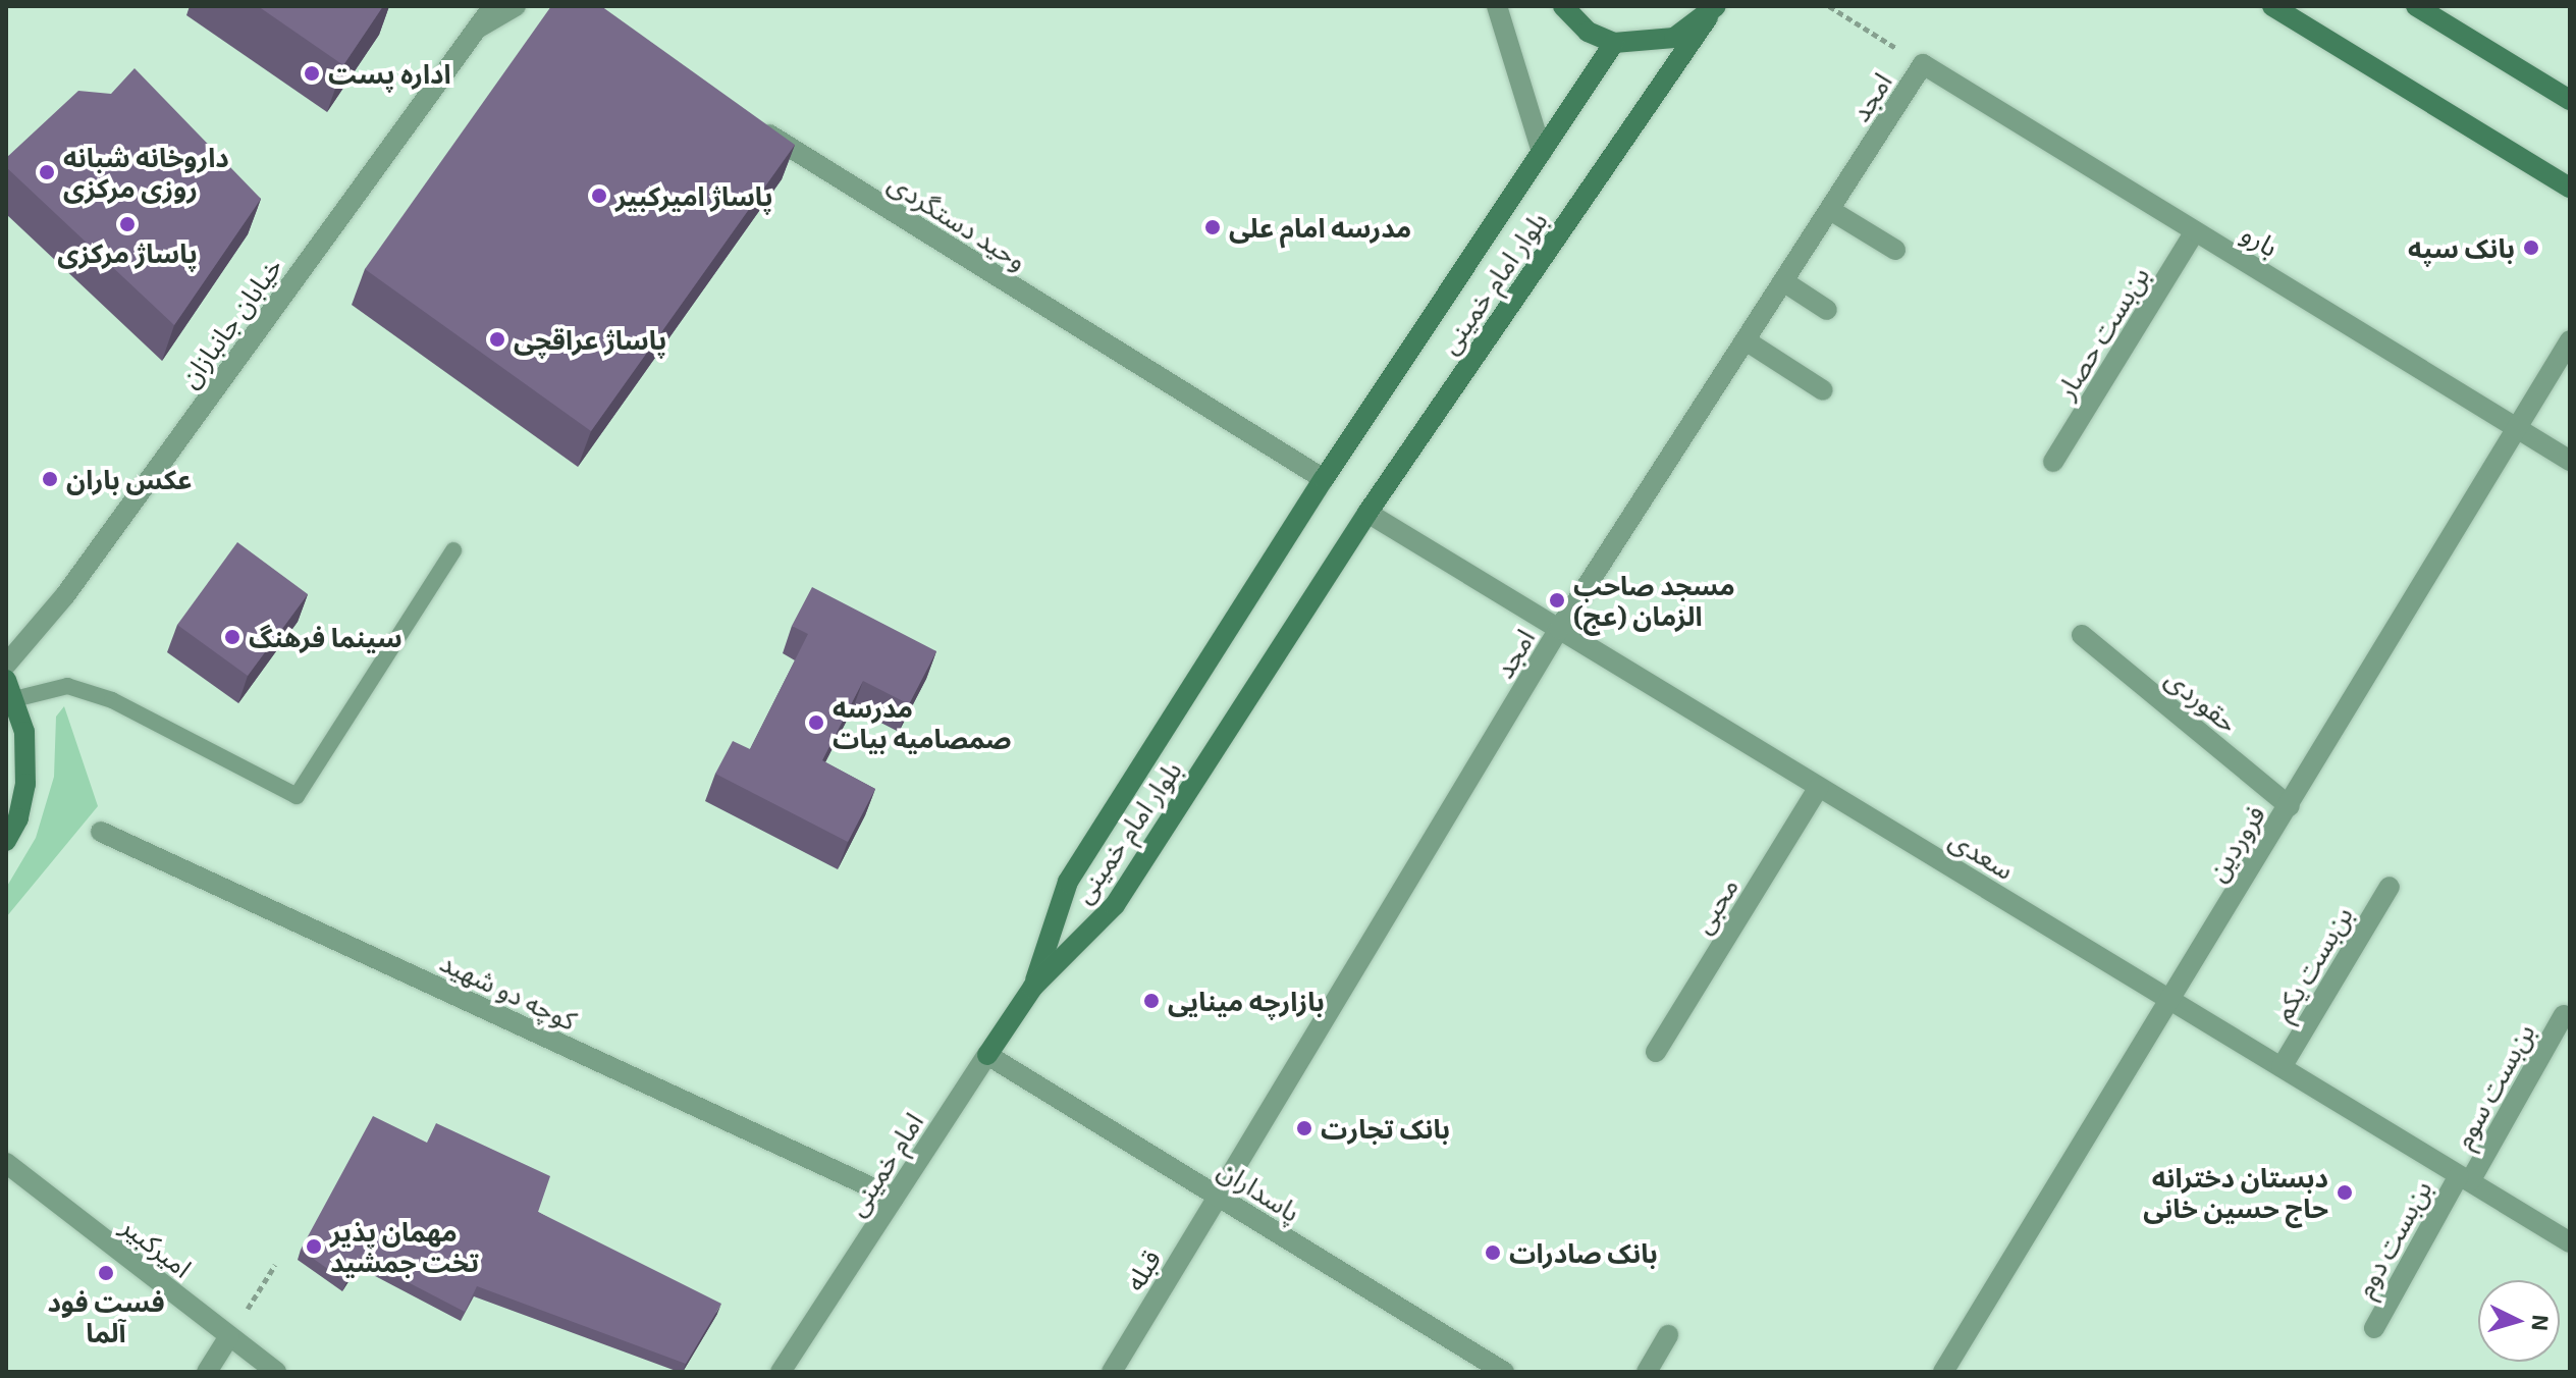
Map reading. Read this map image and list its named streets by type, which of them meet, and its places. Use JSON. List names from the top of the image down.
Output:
{
  "streets": {
    "main road": ["بلوار امام خمینی", "امام خمینی"],
    "street": [
      "امجد",
      "وحید دستگردی",
      "بارو",
      "خیابان جانبازان",
      "بن‌بست حصار",
      "حقوردی",
      "فروردین",
      "سعدی",
      "محبی",
      "بن‌بست یکم",
      "کوچه دو شهید",
      "بن‌بست سوم",
      "پاسداران",
      "بن‌بست دوم",
      "امیرکبیر",
      "قبله"
    ]
  },
  "crossings": [
    ["امجد", "بارو"],
    ["امجد", "سعدی"],
    ["امجد", "پاسداران"],
    ["امجد", "قبله"],
    ["وحید دستگردی", "بلوار امام خمینی"],
    ["بارو", "بن‌بست حصار"],
    ["بارو", "فروردین"],
    ["بلوار امام خمینی", "سعدی"],
    ["بلوار امام خمینی", "امام خمینی"],
    ["حقوردی", "فروردین"],
    ["فروردین", "سعدی"],
    ["سعدی", "محبی"],
    ["سعدی", "بن‌بست یکم"],
    ["سعدی", "بن‌بست سوم"],
    ["سعدی", "بن‌بست دوم"],
    ["کوچه دو شهید", "امام خمینی"],
    ["بن‌بست سوم", "بن‌بست دوم"],
    ["امام خمینی", "پاسداران"],
    ["پاسداران", "قبله"]
  ],
  "places": [
    "اداره پست",
    "داروخانه شبانه روزی مرکزی",
    "پاساژ امیرکبیر",
    "پاساژ مرکزی",
    "مدرسه امام علی",
    "بانک سپه",
    "پاساژ عراقچی",
    "عکس باران",
    "مسجد صاحب الزمان (عج)",
    "سینما فرهنگ",
    "مدرسه صمصامیه بیات",
    "بازارچه مینایی",
    "بانک تجارت",
    "دبستان دخترانه حاج حسین خانی",
    "مهمان پذیر تخت جمشید",
    "بانک صادرات",
    "فست فود آلما"
  ],
  "north": "right"
}
